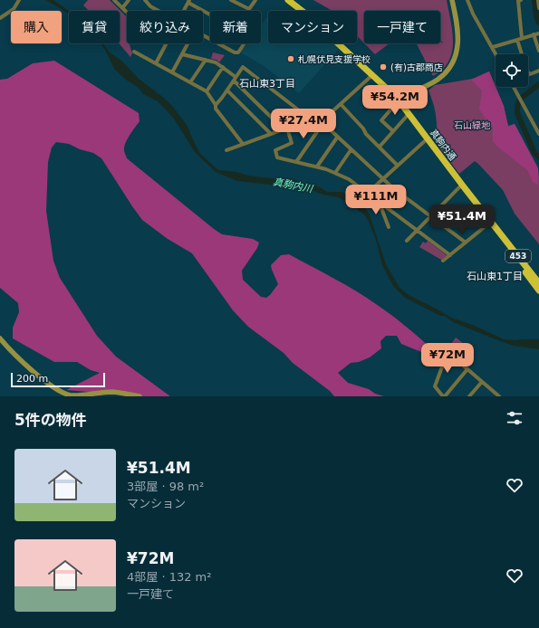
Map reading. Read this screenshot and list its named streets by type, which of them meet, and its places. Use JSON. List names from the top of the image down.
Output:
{
  "streets": {
    "highway": ["真駒内通", "453"]
  },
  "districts": ["石山東3丁目", "石山東1丁目"],
  "water": ["真駒内川"],
  "parks": ["石山緑地"],
  "places": ["札幌伏見支援学校", "(有)古郡商店"],
  "scale_bar": "200 m",
  "page": {
    "chip": [
      "購入",
      "賃貸",
      "絞り込み",
      "新着",
      "マンション",
      "一戸建て"
    ],
    "price": [
      "¥54.2M",
      "¥27.4M",
      "¥111M",
      "¥51.4M",
      "¥72M"
    ],
    "scale": "200 m",
    "heading": "5件の物件",
    "list": [
      {
        "name": "¥51.4M",
        "note": "3部屋 · 98 m² · マンション"
      },
      {
        "name": "¥72M",
        "note": "4部屋 · 132 m² · 一戸建て"
      }
    ]
  }
}
